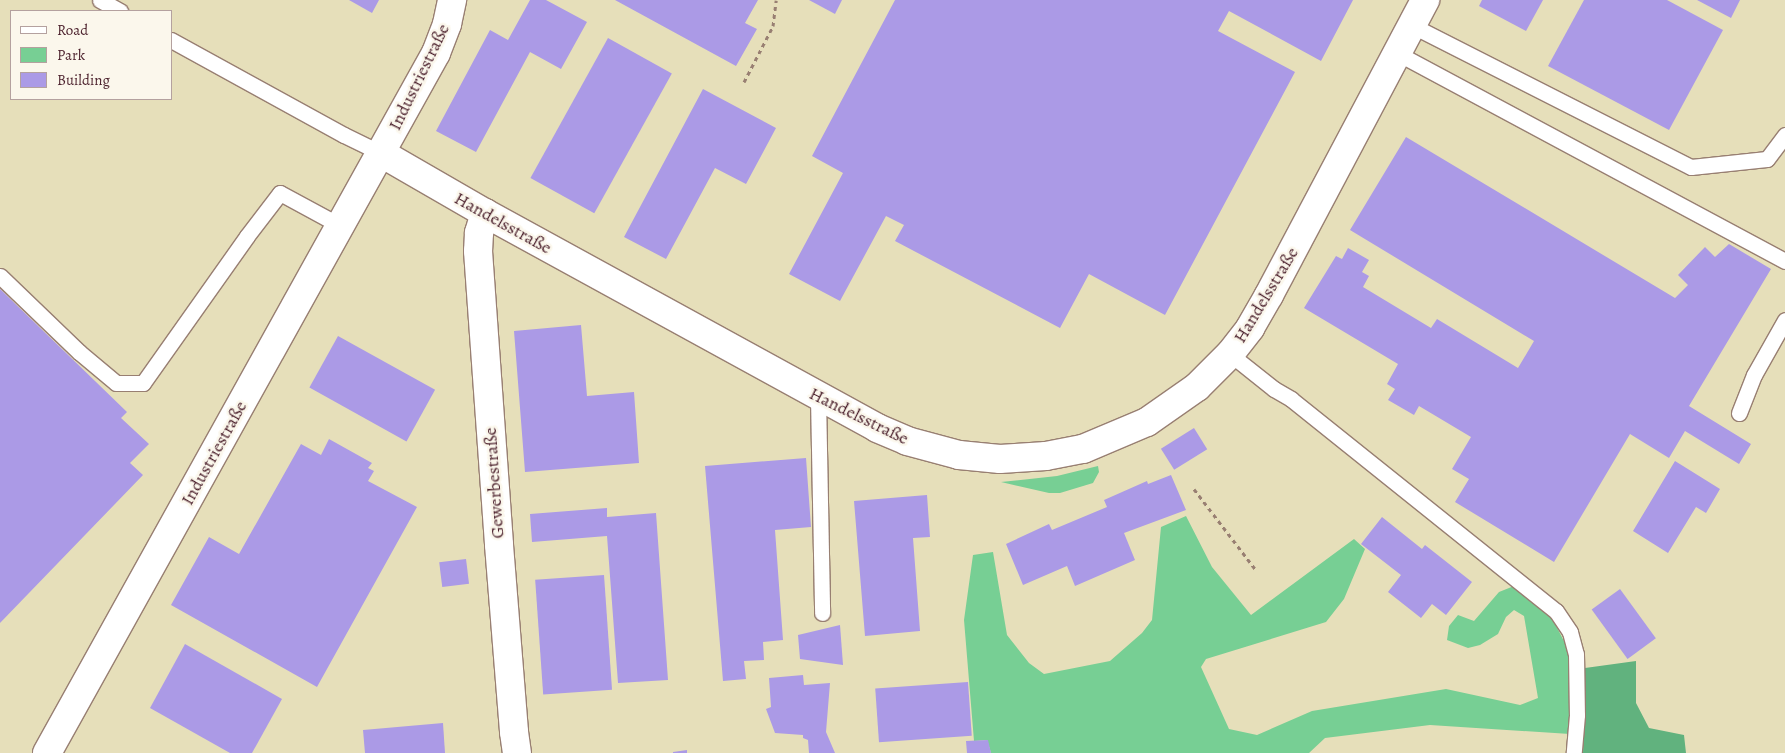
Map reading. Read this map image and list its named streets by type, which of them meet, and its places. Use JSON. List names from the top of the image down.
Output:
{
  "streets": {
    "street": ["Industriestraße", "Handelsstraße", "Gewerbestraße"]
  },
  "crossings": [
    ["Industriestraße", "Handelsstraße"],
    ["Handelsstraße", "Gewerbestraße"]
  ],
  "legend": ["Road", "Park", "Building"]
}
